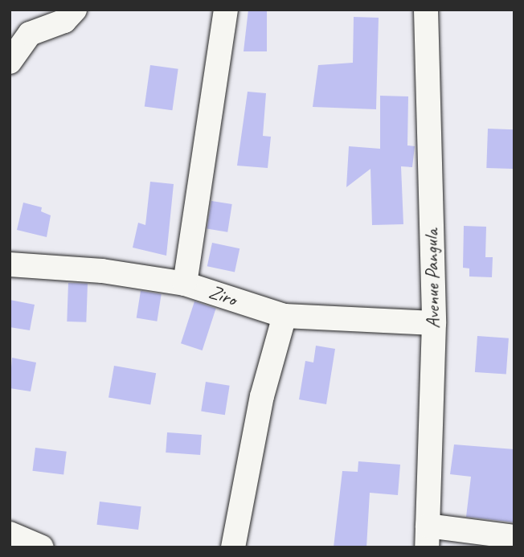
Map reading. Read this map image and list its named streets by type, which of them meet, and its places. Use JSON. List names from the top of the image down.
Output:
{
  "streets": {
    "street": ["Avenue Pangula", "Ziro"]
  },
  "crossings": [
    ["Avenue Pangula", "Ziro"]
  ]
}
